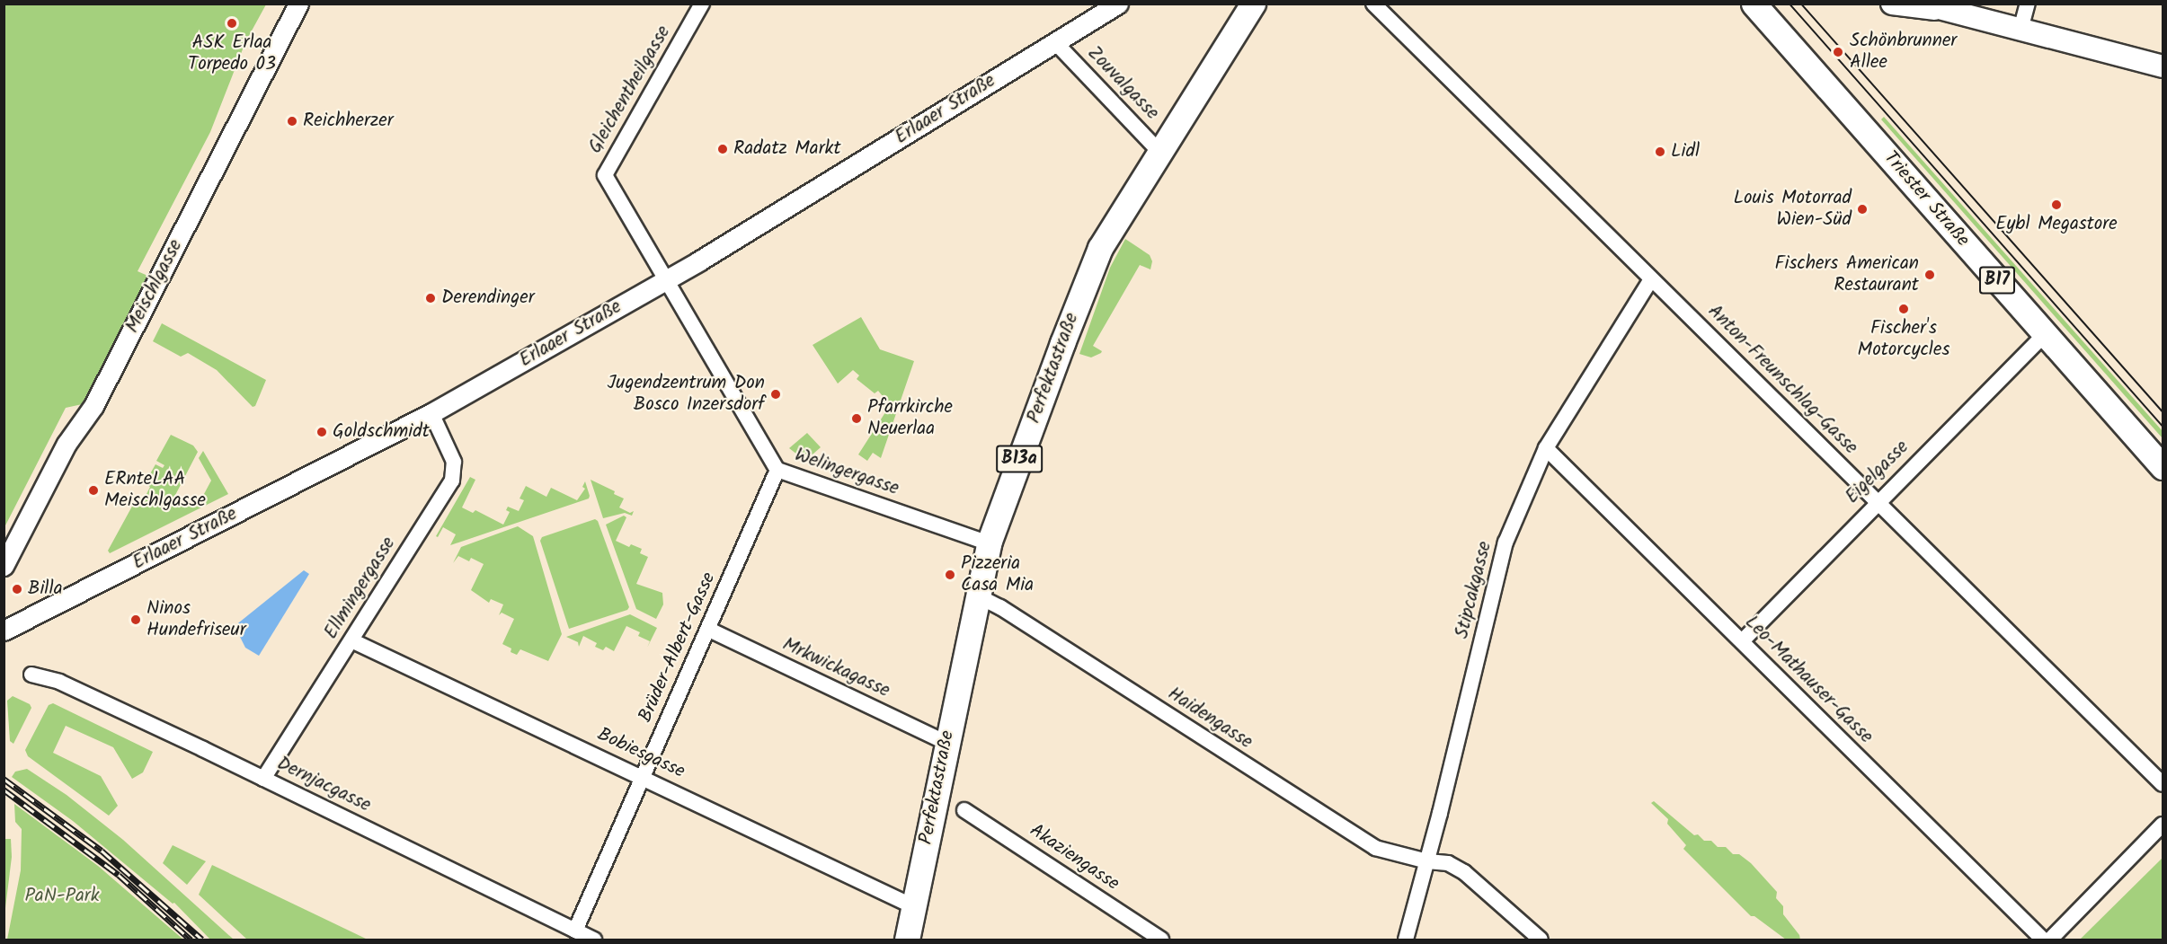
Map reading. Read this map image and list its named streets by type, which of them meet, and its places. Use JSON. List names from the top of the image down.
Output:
{
  "streets": {
    "main road": [
      "Triester Straße",
      "B17",
      "Perfektastraße",
      "B13a"
    ],
    "street": [
      "Zouvalgasse",
      "Gleichentheilgasse",
      "Erlaaer Straße",
      "Meischlgasse",
      "Anton-Freunschlag-Gasse",
      "Welingergasse",
      "Eigelgasse",
      "Ellmingergasse",
      "Stipcakgasse",
      "Brüder-Albert-Gasse",
      "Mrkwickagasse",
      "Leo-Mathauser-Gasse",
      "Haidengasse",
      "Bobiesgasse",
      "Dernjacgasse",
      "Akaziengasse"
    ]
  },
  "crossings": [
    ["Zouvalgasse", "Erlaaer Straße"],
    ["Zouvalgasse", "Perfektastraße"],
    ["Gleichentheilgasse", "Erlaaer Straße"],
    ["Gleichentheilgasse", "Welingergasse"],
    ["Erlaaer Straße", "Welingergasse"],
    ["Erlaaer Straße", "Ellmingergasse"],
    ["Triester Straße", "Eigelgasse"],
    ["Perfektastraße", "Welingergasse"],
    ["Perfektastraße", "Mrkwickagasse"],
    ["Perfektastraße", "Haidengasse"],
    ["Perfektastraße", "Bobiesgasse"],
    ["Anton-Freunschlag-Gasse", "Eigelgasse"],
    ["Anton-Freunschlag-Gasse", "Stipcakgasse"],
    ["Welingergasse", "Brüder-Albert-Gasse"],
    ["Eigelgasse", "Leo-Mathauser-Gasse"],
    ["Ellmingergasse", "Bobiesgasse"],
    ["Ellmingergasse", "Dernjacgasse"],
    ["Stipcakgasse", "Leo-Mathauser-Gasse"],
    ["Stipcakgasse", "Haidengasse"],
    ["Brüder-Albert-Gasse", "Mrkwickagasse"],
    ["Brüder-Albert-Gasse", "Bobiesgasse"],
    ["Brüder-Albert-Gasse", "Dernjacgasse"]
  ],
  "parks": ["PaN-Park"],
  "places": [
    "ASK Erlaa Torpedo 03",
    "Schönbrunner Allee",
    "Reichherzer",
    "Radatz Markt",
    "Lidl",
    "Eybl Megastore",
    "Louis Motorrad Wien-Süd",
    "Fischers American Restaurant",
    "Derendinger",
    "Fischer's Motorcycles",
    "Jugendzentrum Don Bosco Inzersdorf",
    "Pfarrkirche Neuerlaa",
    "Goldschmidt",
    "ERnteLAA Meischlgasse",
    "Pizzeria Casa Mia",
    "Billa",
    "Ninos Hundefriseur"
  ]
}
